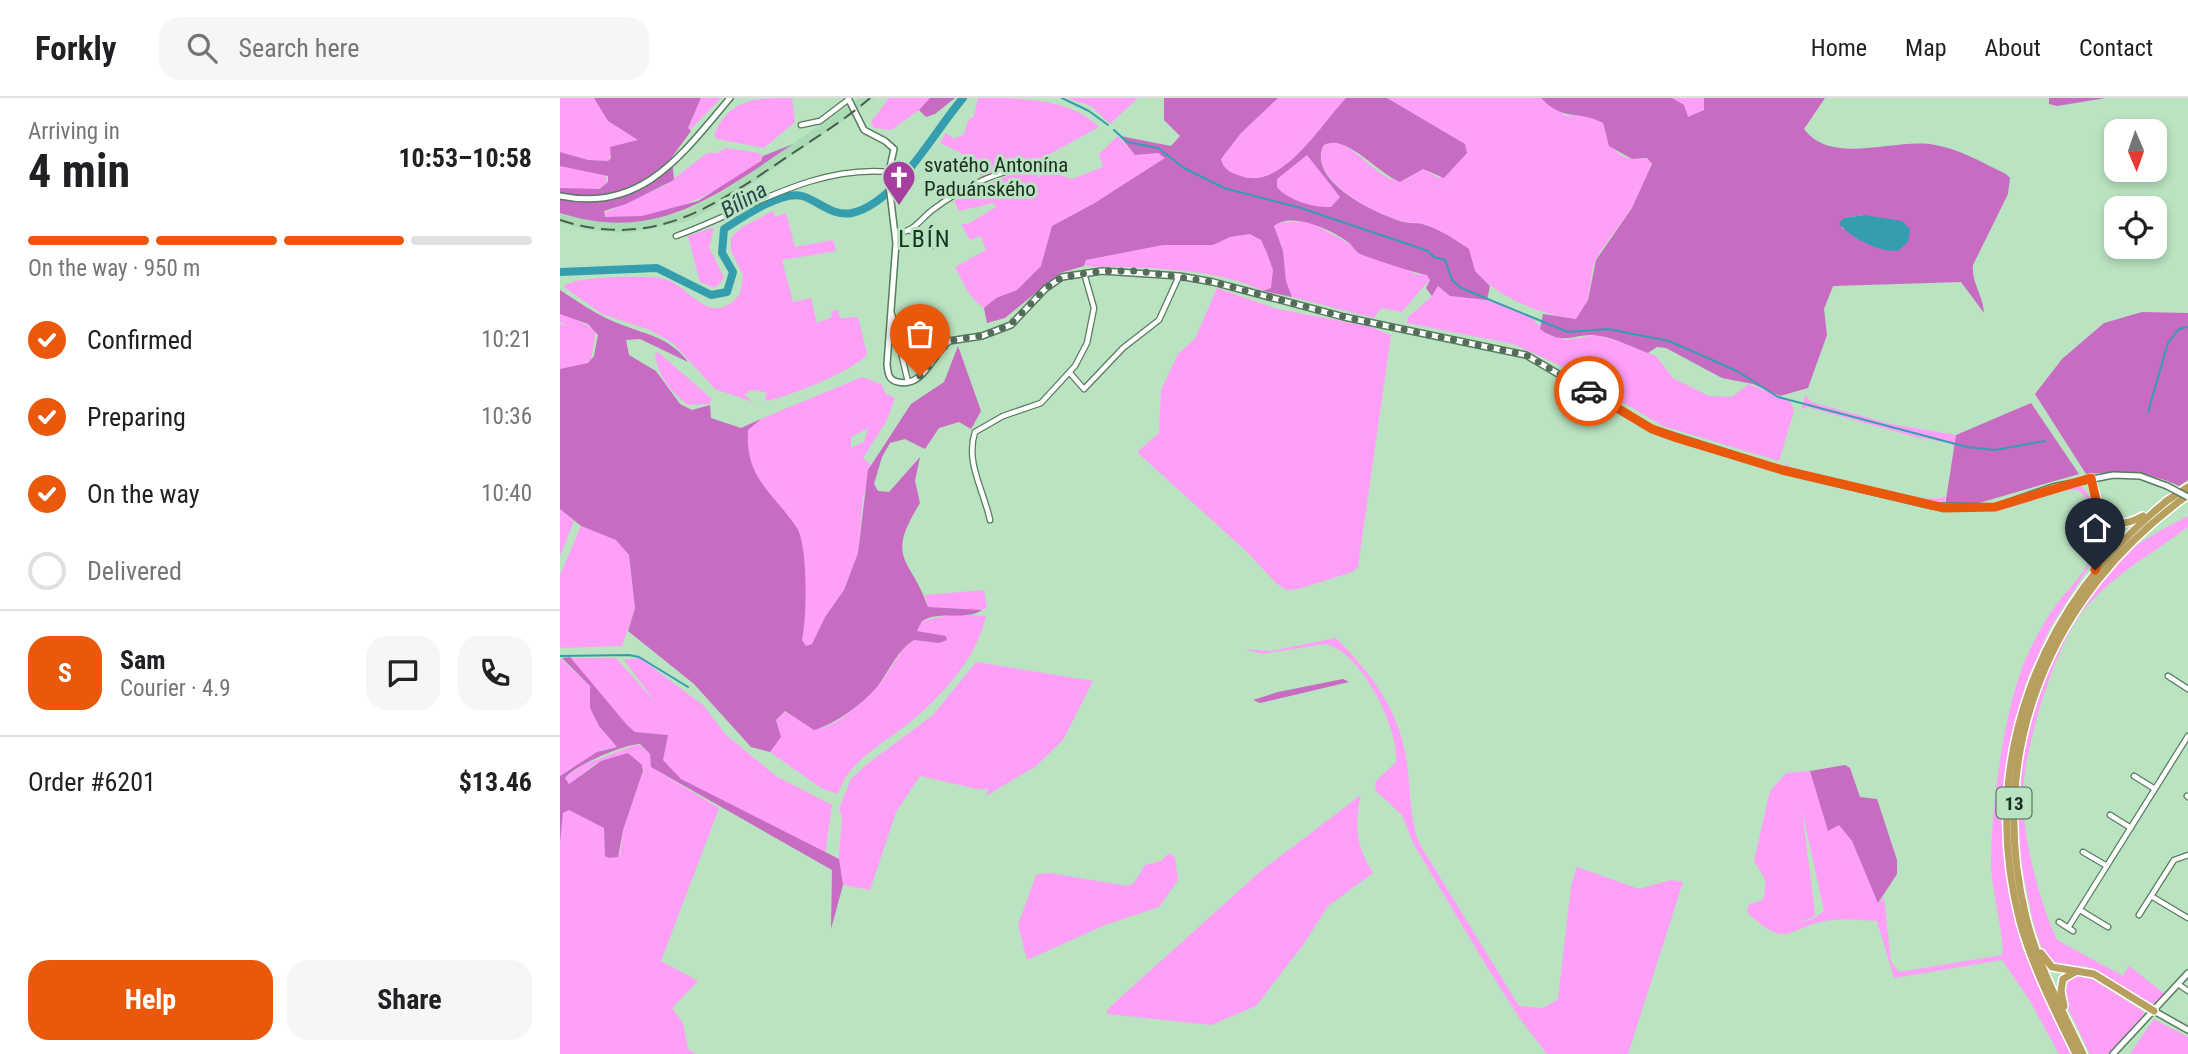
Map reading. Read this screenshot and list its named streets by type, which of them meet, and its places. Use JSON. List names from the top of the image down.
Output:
{
  "streets": {
    "highway": ["13"]
  },
  "districts": ["LBÍN"],
  "water": ["Bílina"],
  "places": {
    "church": ["svatého Antonína Paduánského"]
  },
  "north": "bottom",
  "page": {
    "header": "Forkly",
    "search": "Search here",
    "nav": [
      "Home",
      "Map",
      "About",
      "Contact"
    ],
    "heading": ["4 min", "Arriving in", "10:53–10:58"],
    "panel": [
      "Sam",
      "Courier · 4.9",
      "Order #6201",
      "$13.46"
    ],
    "bar": "On the way · 950 m",
    "list": [
      ["Confirmed", "10:21"],
      ["Preparing", "10:36"],
      ["On the way", "10:40"],
      "Delivered"
    ],
    "round": "S",
    "buttons": ["Help", "Share"]
  }
}
